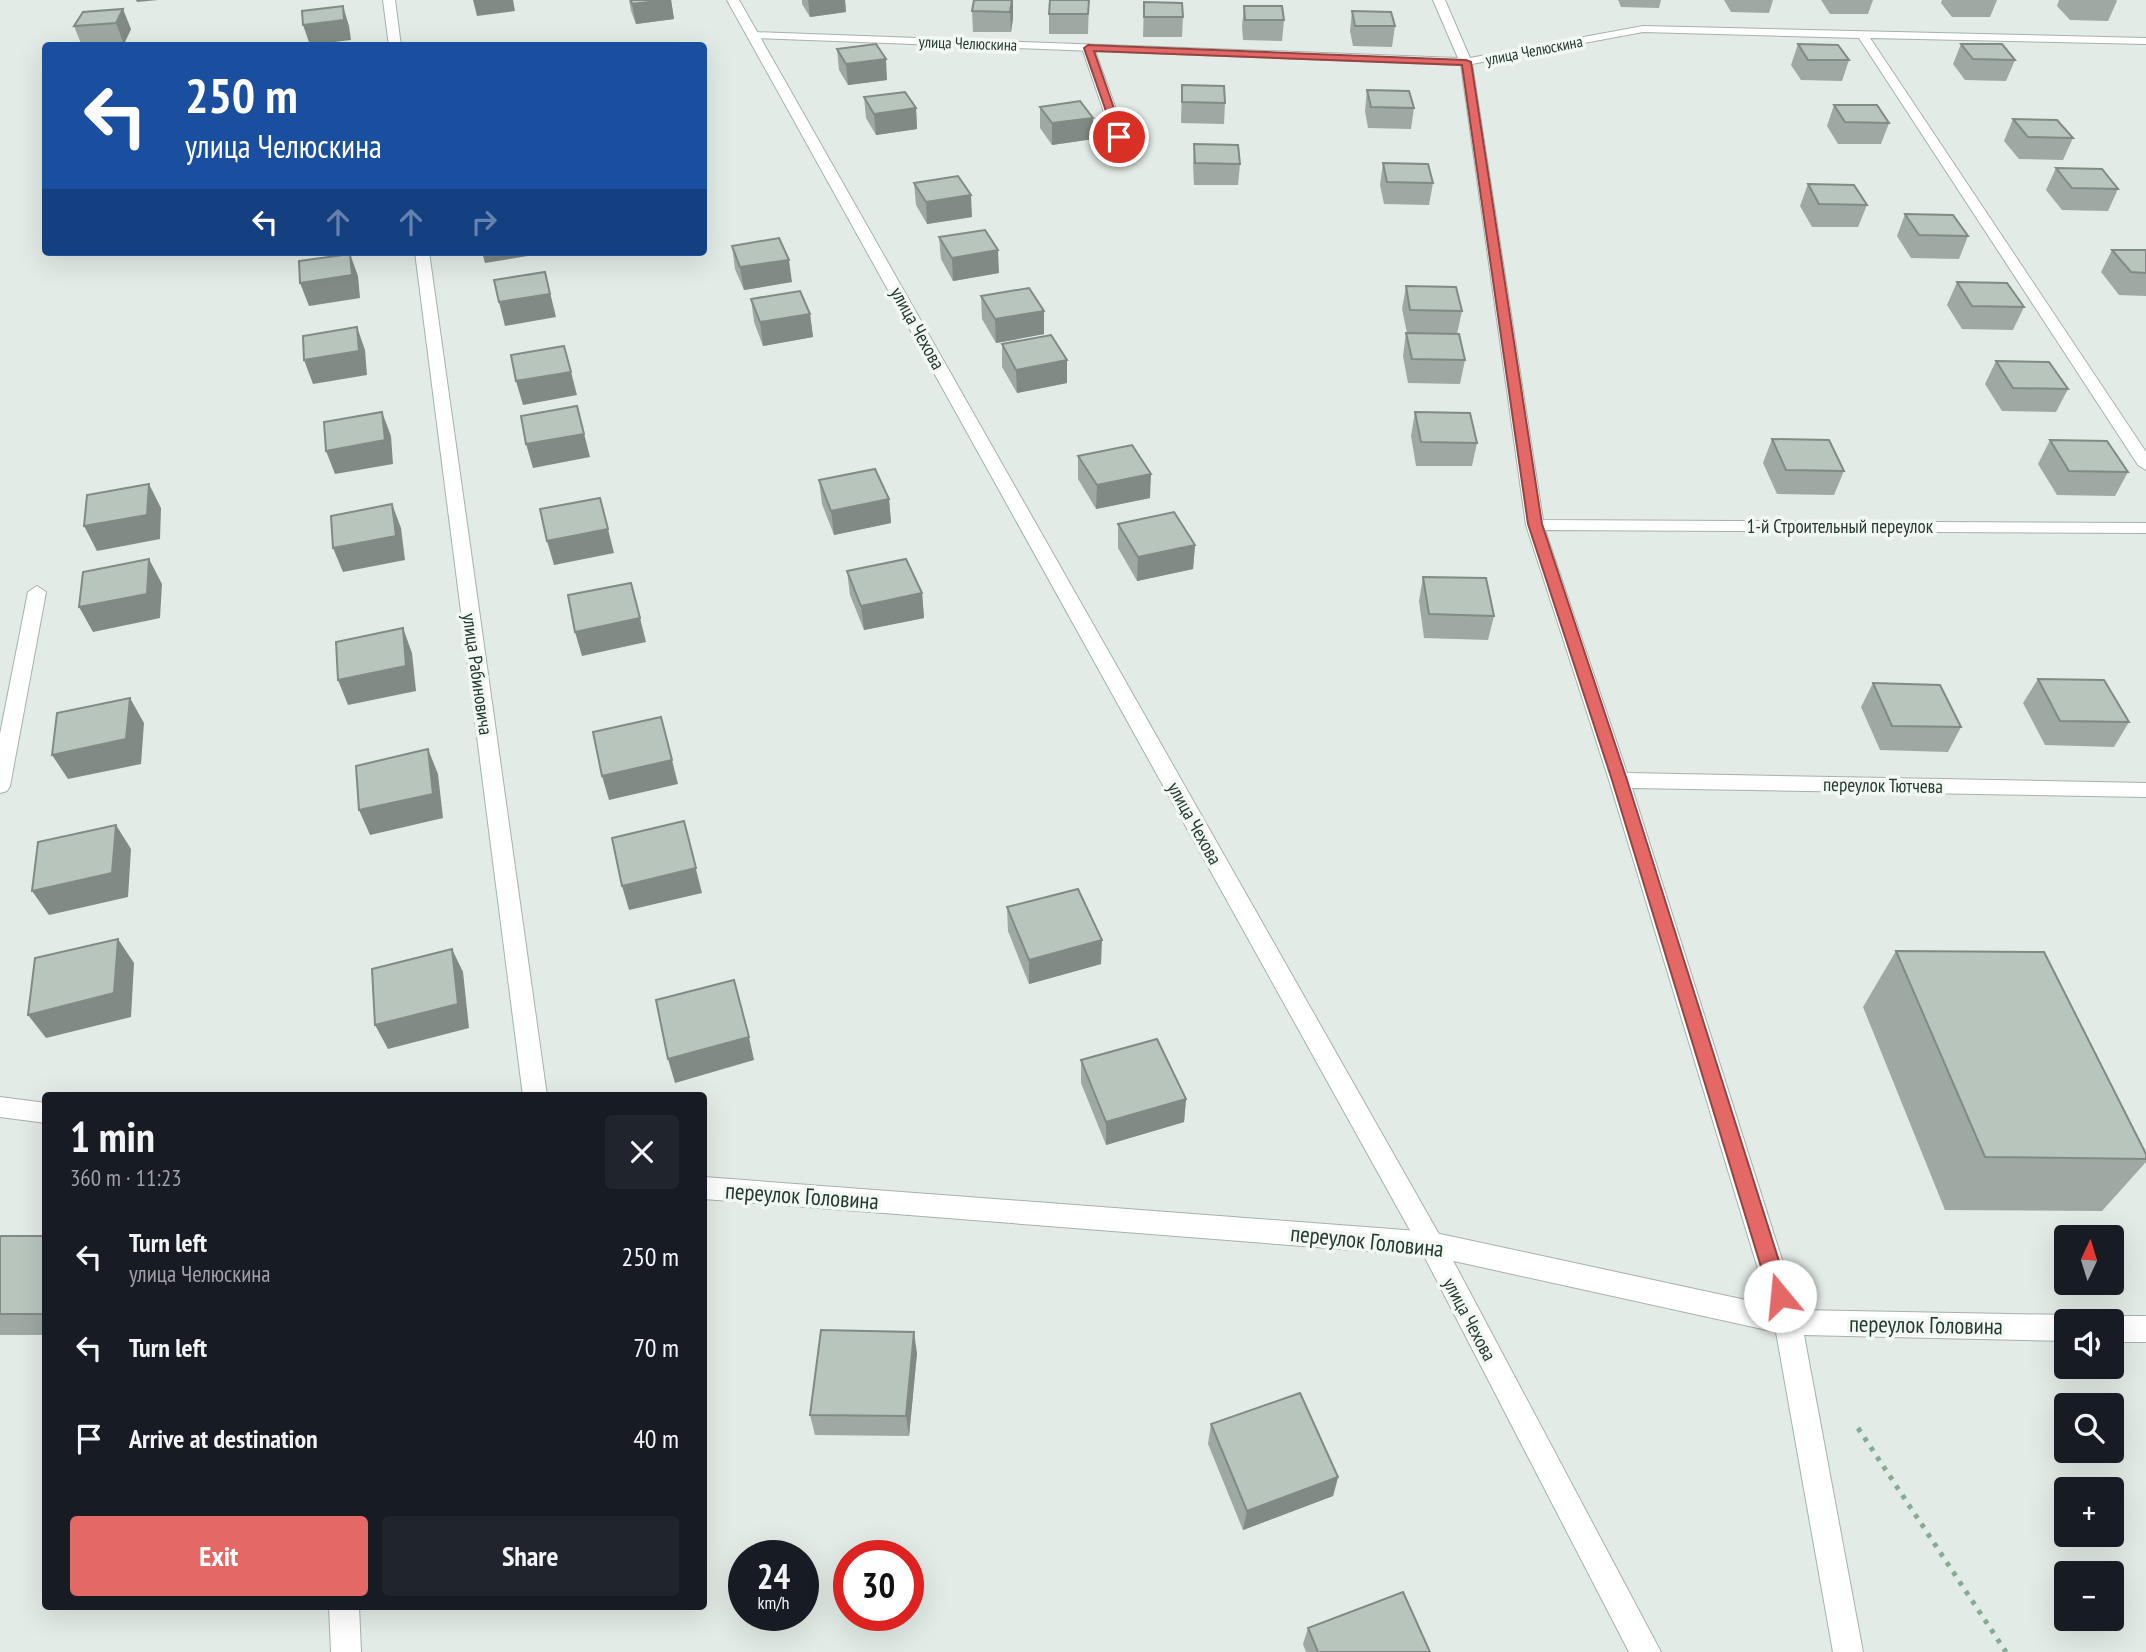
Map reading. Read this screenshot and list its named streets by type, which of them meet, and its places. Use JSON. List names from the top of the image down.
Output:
{
  "streets": {
    "street": [
      "улица Челюскина",
      "улица Чехова",
      "1-й Строительный переулок",
      "улица Рабиновича",
      "переулок Тютчева",
      "переулок Головина"
    ]
  },
  "crossings": [
    ["улица Челюскина", "улица Чехова"],
    ["улица Чехова", "переулок Головина"]
  ],
  "north": "top",
  "page": {
    "turn": ["250 m", "улица Челюскина"],
    "heading": ["1 min", "360 m · 11:23"],
    "list": [
      {
        "name": "Turn left",
        "note": "улица Челюскина",
        "value": "250 m"
      },
      {
        "name": "Turn left",
        "value": "70 m"
      },
      {
        "name": "Arrive at destination",
        "value": "40 m"
      }
    ],
    "map_buttons": ["+", "−"],
    "buttons": ["Exit", "Share"],
    "speed": "24 km/h",
    "limit": "30"
  }
}
